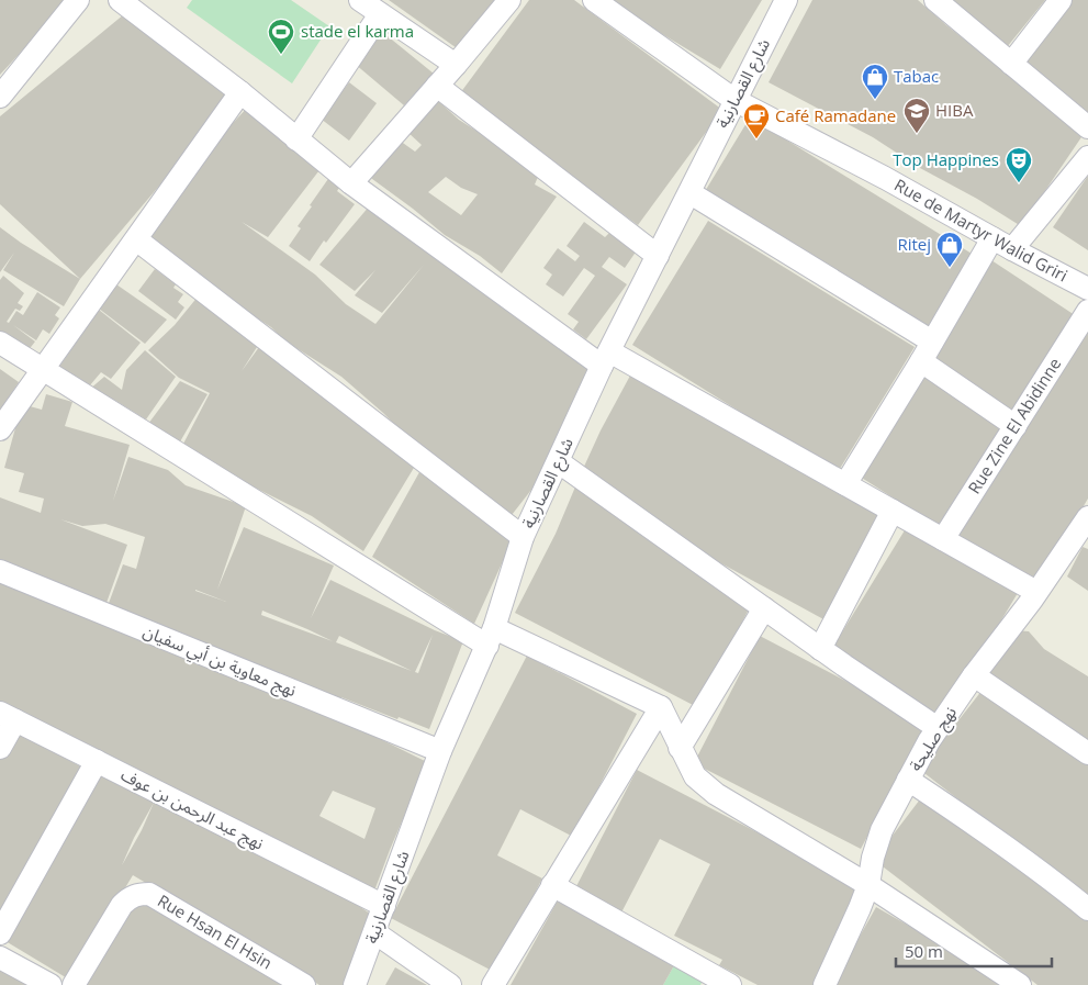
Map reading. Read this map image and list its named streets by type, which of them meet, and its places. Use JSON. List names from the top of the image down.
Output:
{
  "streets": {
    "street": [
      "شارع القصارنية",
      "Rue de Martyr Walid Griri",
      "Rue Zine El Abidinne",
      "نهج معاوية بن أبي سفيان",
      "نهج صليحة",
      "نهج عبد الرحمن بن عوف",
      "Rue Hsan El Hsin"
    ]
  },
  "crossings": [
    ["شارع القصارنية", "Rue de Martyr Walid Griri"],
    ["شارع القصارنية", "نهج معاوية بن أبي سفيان"],
    ["شارع القصارنية", "نهج عبد الرحمن بن عوف"]
  ],
  "places": {
    "sports": ["stade el karma"],
    "shop": ["Tabac", "Ritej"],
    "school or university": ["HIBA"],
    "cafe": ["Café Ramadane"],
    "theatre": ["Top Happines"]
  },
  "scale_bar": "50 m"
}
